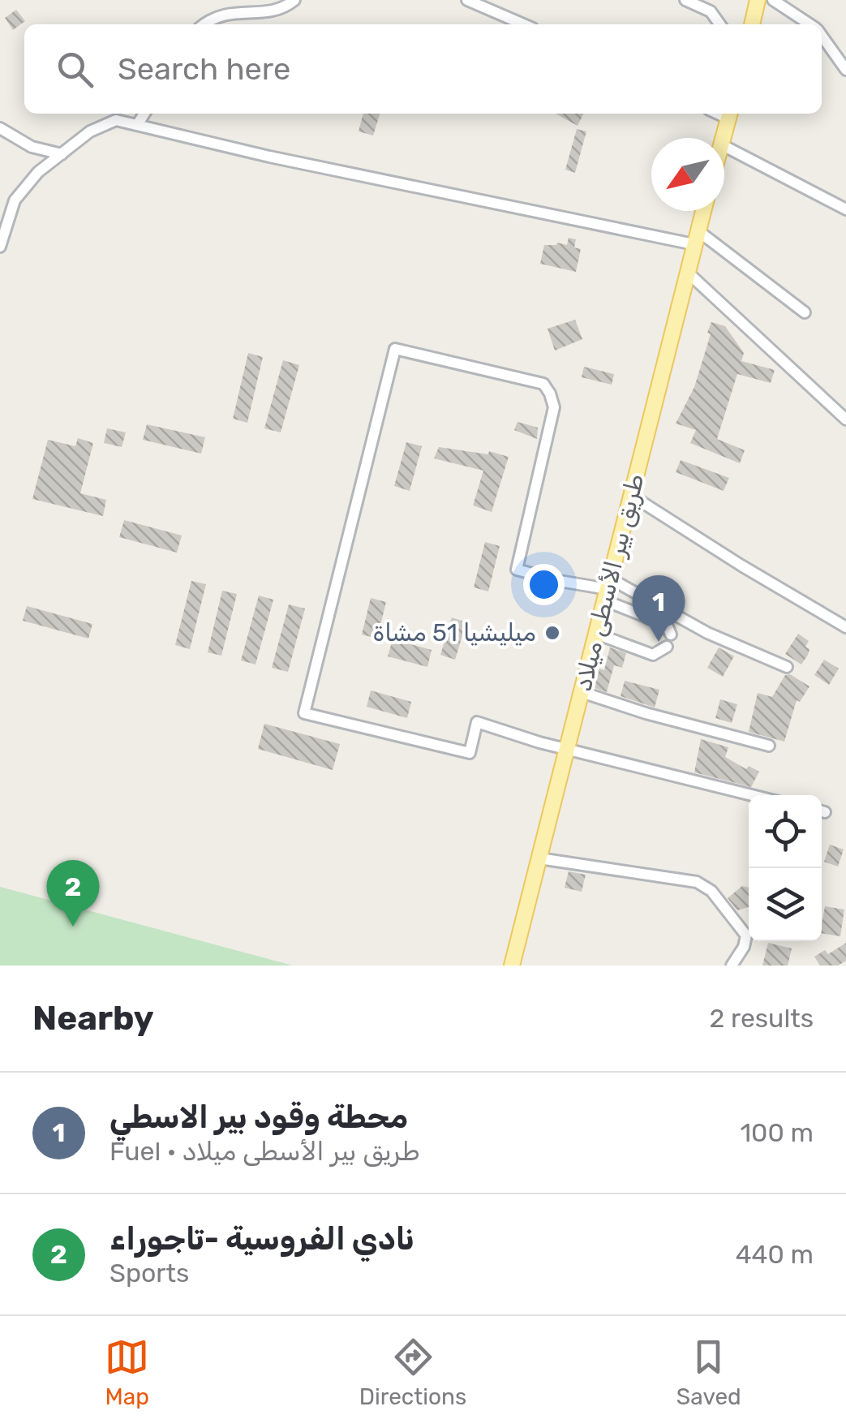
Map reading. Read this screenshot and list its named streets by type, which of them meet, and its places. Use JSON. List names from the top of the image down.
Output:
{
  "streets": {
    "main road": ["طريق بير الأسطى ميلاد"]
  },
  "places": ["ميليشيا 51 مشاة"],
  "north": "bottom left",
  "page": {
    "search": "Search here",
    "pins": ["1", "2"],
    "heading": ["Nearby", "2 results"],
    "list": [
      {
        "mark": "1",
        "name": "محطة وقود بير الاسطي",
        "note": "Fuel · طريق بير الأسطى ميلاد",
        "value": "100 m"
      },
      {
        "mark": "2",
        "name": "نادي الفروسية -تاجوراء",
        "note": "Sports",
        "value": "440 m"
      }
    ],
    "nav": ["Map", "Directions", "Saved"]
  }
}
